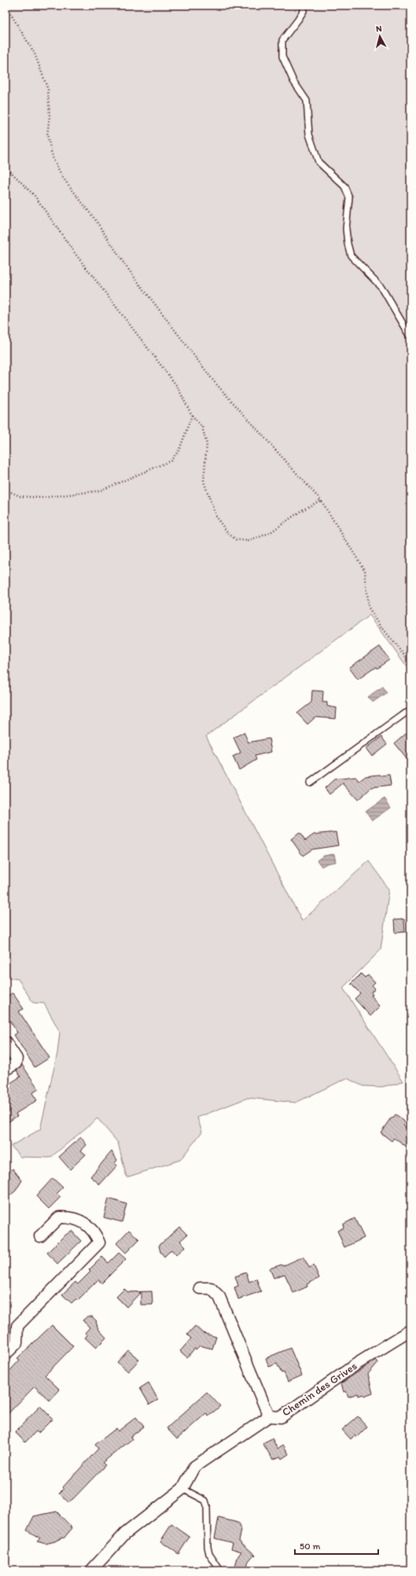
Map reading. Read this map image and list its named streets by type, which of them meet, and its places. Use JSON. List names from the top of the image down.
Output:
{
  "streets": {
    "street": ["Chemin des Grives"]
  },
  "scale_bar": "50 m",
  "north": "top"
}
